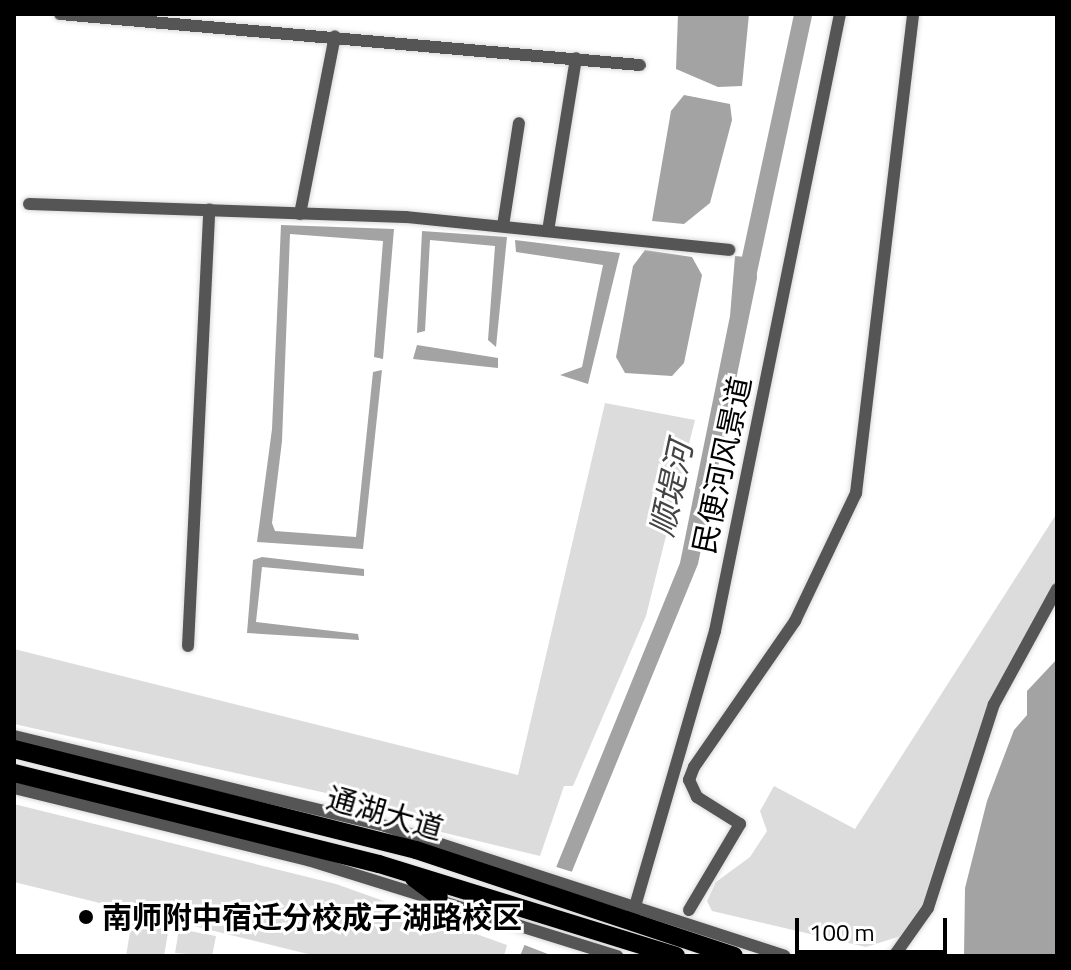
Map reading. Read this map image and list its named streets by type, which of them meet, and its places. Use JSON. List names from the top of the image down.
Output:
{
  "streets": {
    "main road": ["通湖大道"],
    "street": ["民便河风景道"]
  },
  "crossings": [
    ["民便河风景道", "通湖大道"]
  ],
  "water": ["顺堤河"],
  "places": ["南师附中宿迁分校成子湖路校区"],
  "scale_bar": "100 m"
}
